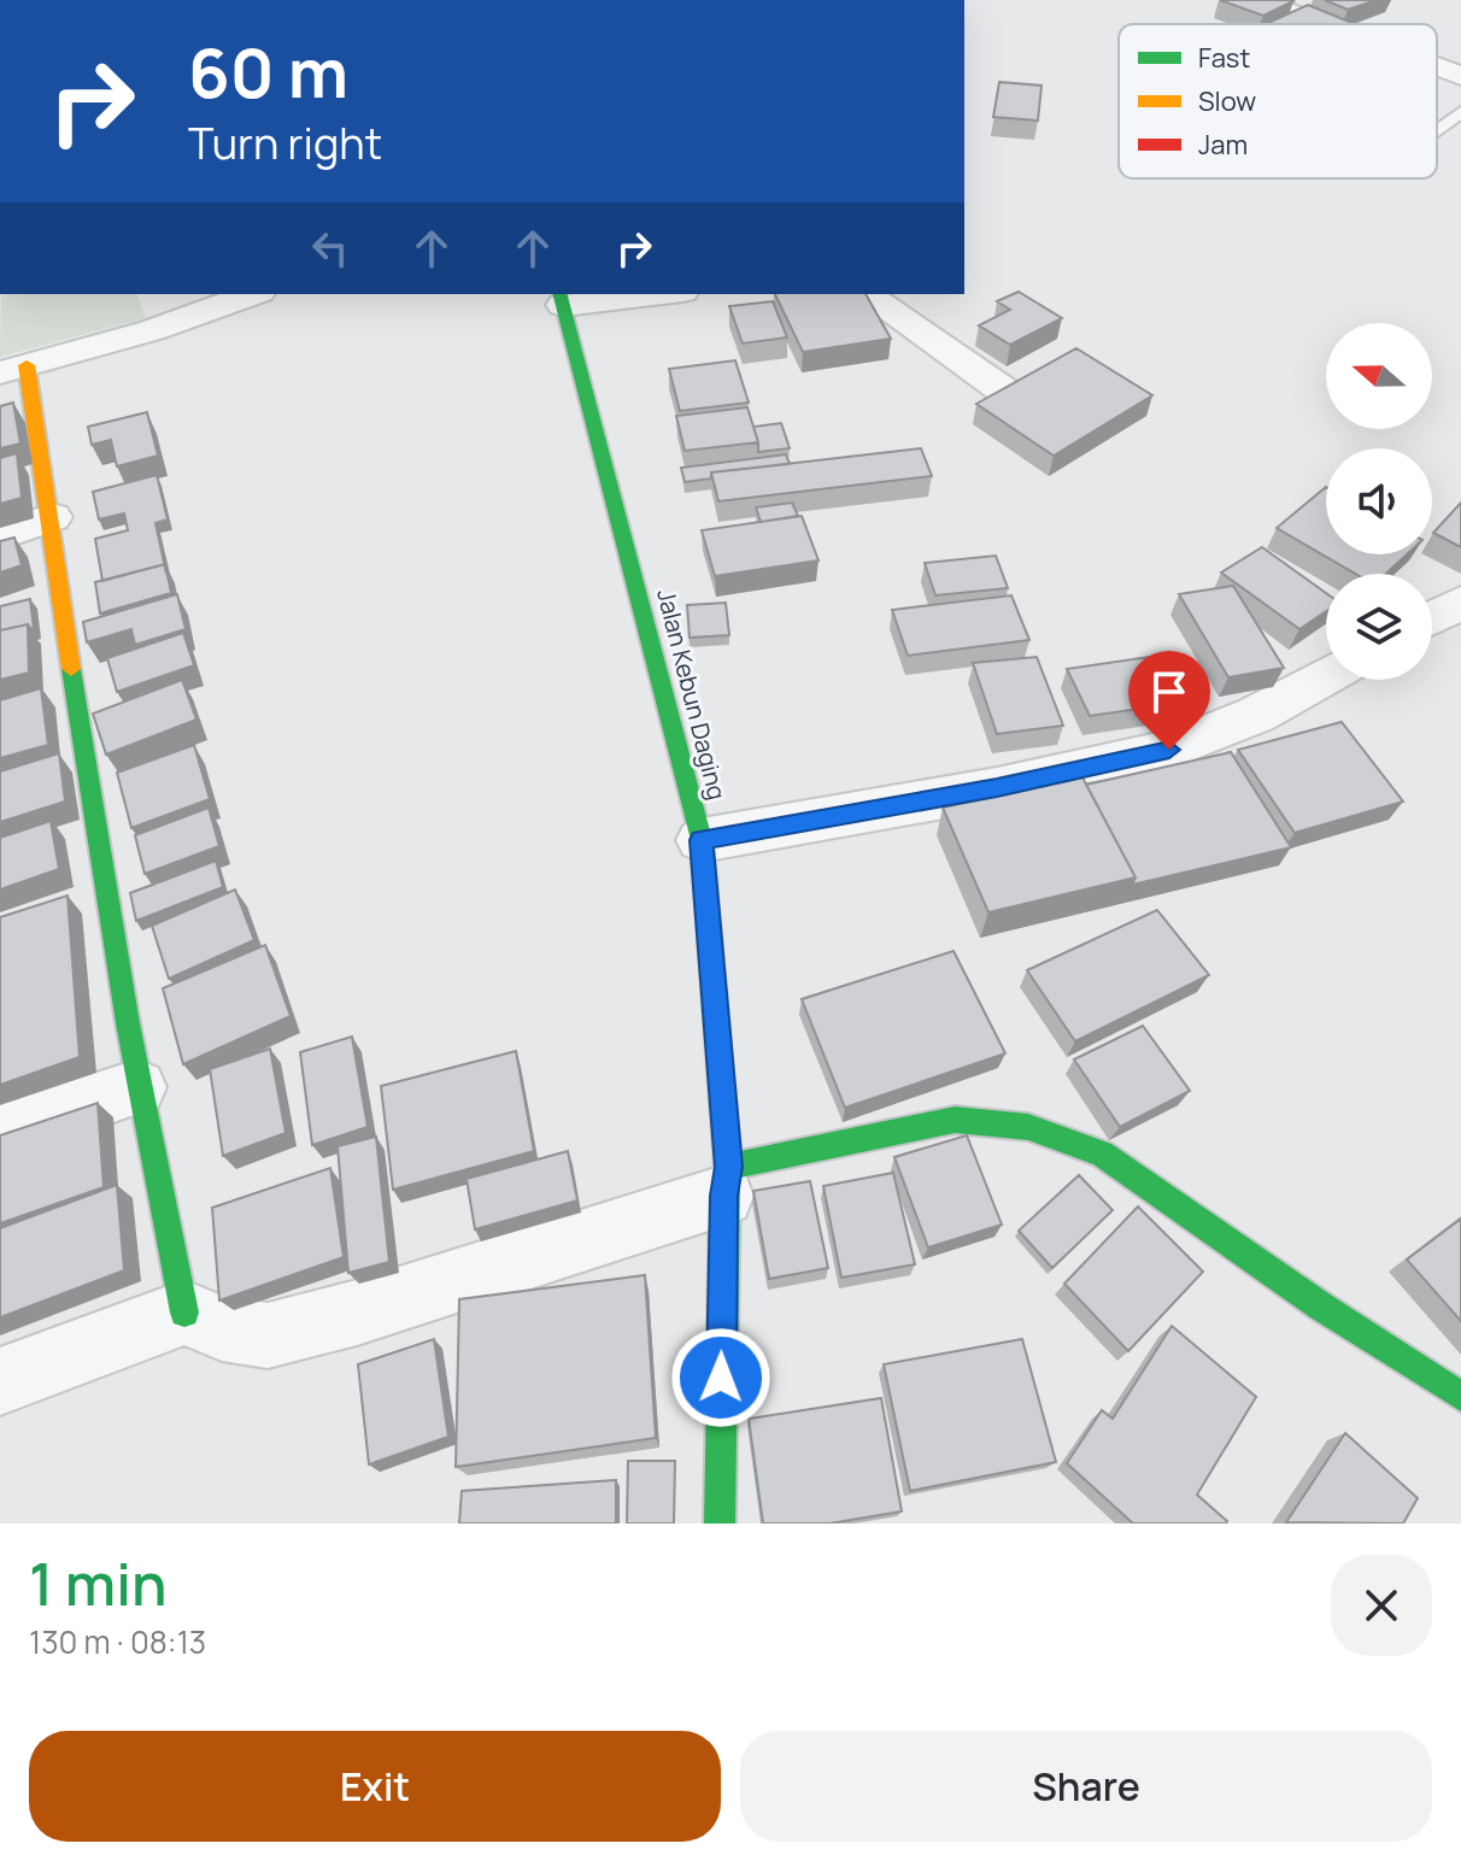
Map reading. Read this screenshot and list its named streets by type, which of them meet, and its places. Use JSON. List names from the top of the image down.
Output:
{
  "streets": {
    "street": ["Jalan Kebun Daging"]
  },
  "legend": ["Fast", "Slow", "Jam"],
  "north": "left",
  "page": {
    "turn": ["60 m", "Turn right"],
    "heading": ["1 min", "130 m · 08:13"],
    "buttons": ["Exit", "Share"]
  }
}
